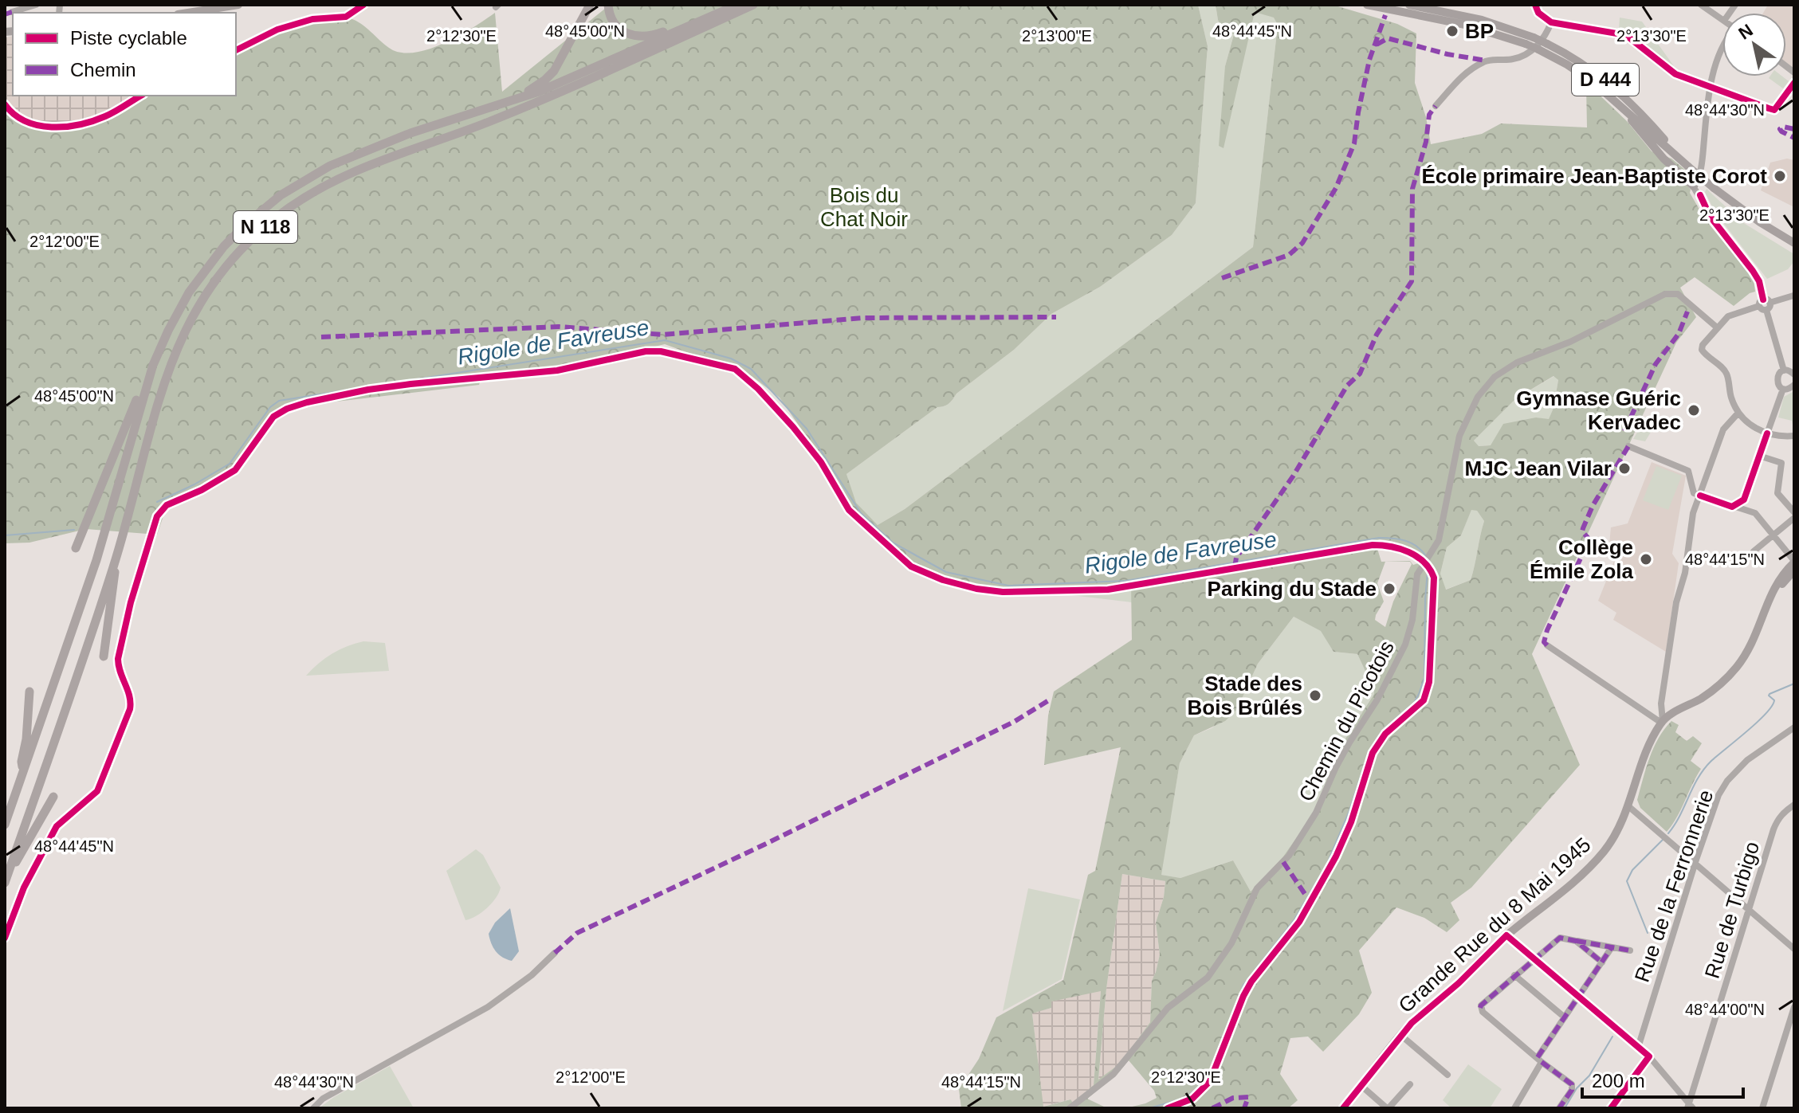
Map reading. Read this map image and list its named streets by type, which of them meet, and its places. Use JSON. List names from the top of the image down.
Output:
{
  "streets": {
    "highway": ["N 118"],
    "main road": ["D 444", "Grande Rue du 8 Mai 1945"],
    "street": ["Chemin du Picotois", "Rue de la Ferronnerie", "Rue de Turbigo"]
  },
  "water": ["Rigole de Favreuse"],
  "parks": ["Bois du Chat Noir"],
  "places": [
    "BP",
    "École primaire Jean-Baptiste Corot",
    "Gymnase Guéric Kervadec",
    "MJC Jean Vilar",
    "Collège Émile Zola",
    "Parking du Stade",
    "Stade des Bois Brûlés"
  ],
  "legend": ["Piste cyclable", "Chemin"],
  "scale_bar": "200 m",
  "north": "top left",
  "coordinates": [
    "48°45'00\"N",
    "48°44'45\"N",
    "2°12'30\"E",
    "2°13'00\"E",
    "2°13'30\"E",
    "48°44'30\"N",
    "2°12'00\"E",
    "48°44'15\"N",
    "48°44'00\"N"
  ]
}
